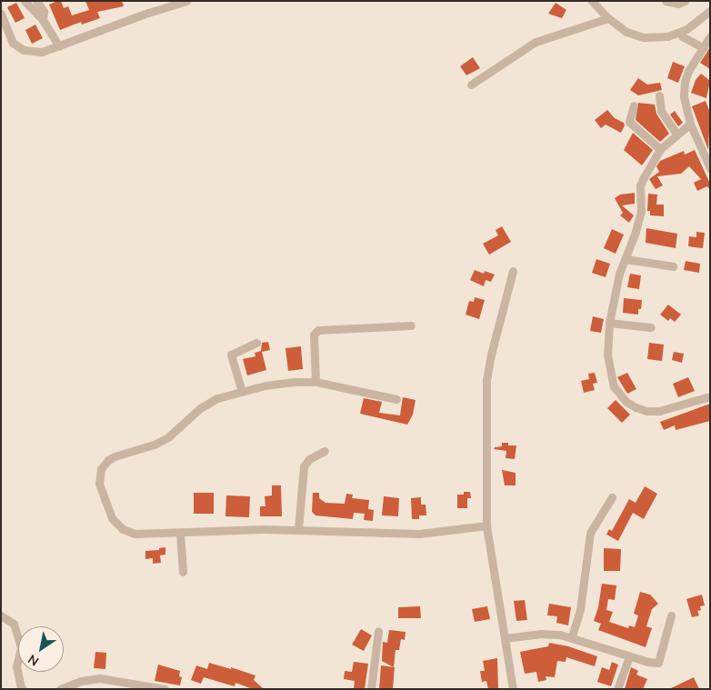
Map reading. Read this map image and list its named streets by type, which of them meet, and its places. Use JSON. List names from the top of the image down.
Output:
{
  "north": "bottom left"
}
